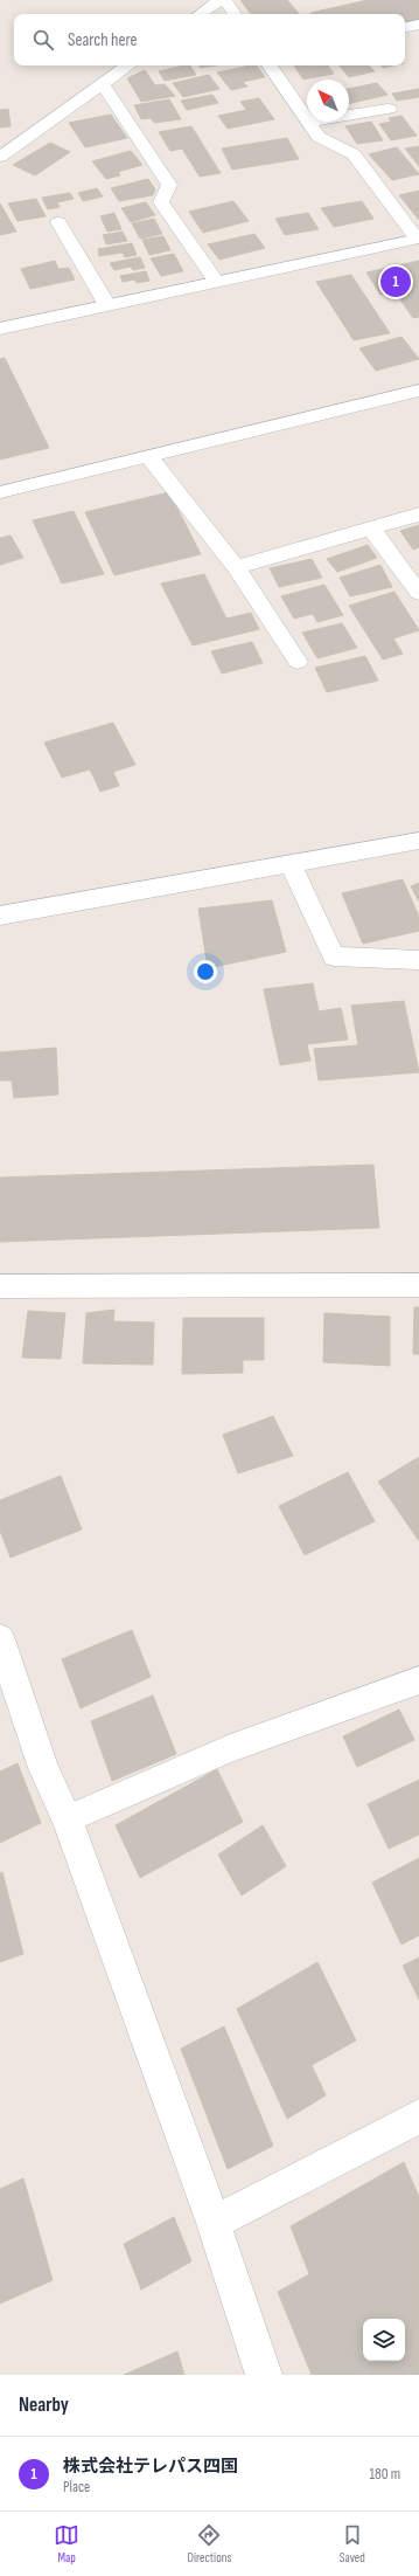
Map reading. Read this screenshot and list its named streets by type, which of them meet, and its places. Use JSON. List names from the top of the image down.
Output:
{
  "north": "top left",
  "page": {
    "search": "Search here",
    "pins": "1",
    "heading": "Nearby",
    "list": [
      {
        "mark": "1",
        "name": "株式会社テレパス四国",
        "note": "Place",
        "value": "180 m"
      }
    ],
    "nav": ["Map", "Directions", "Saved"]
  }
}
